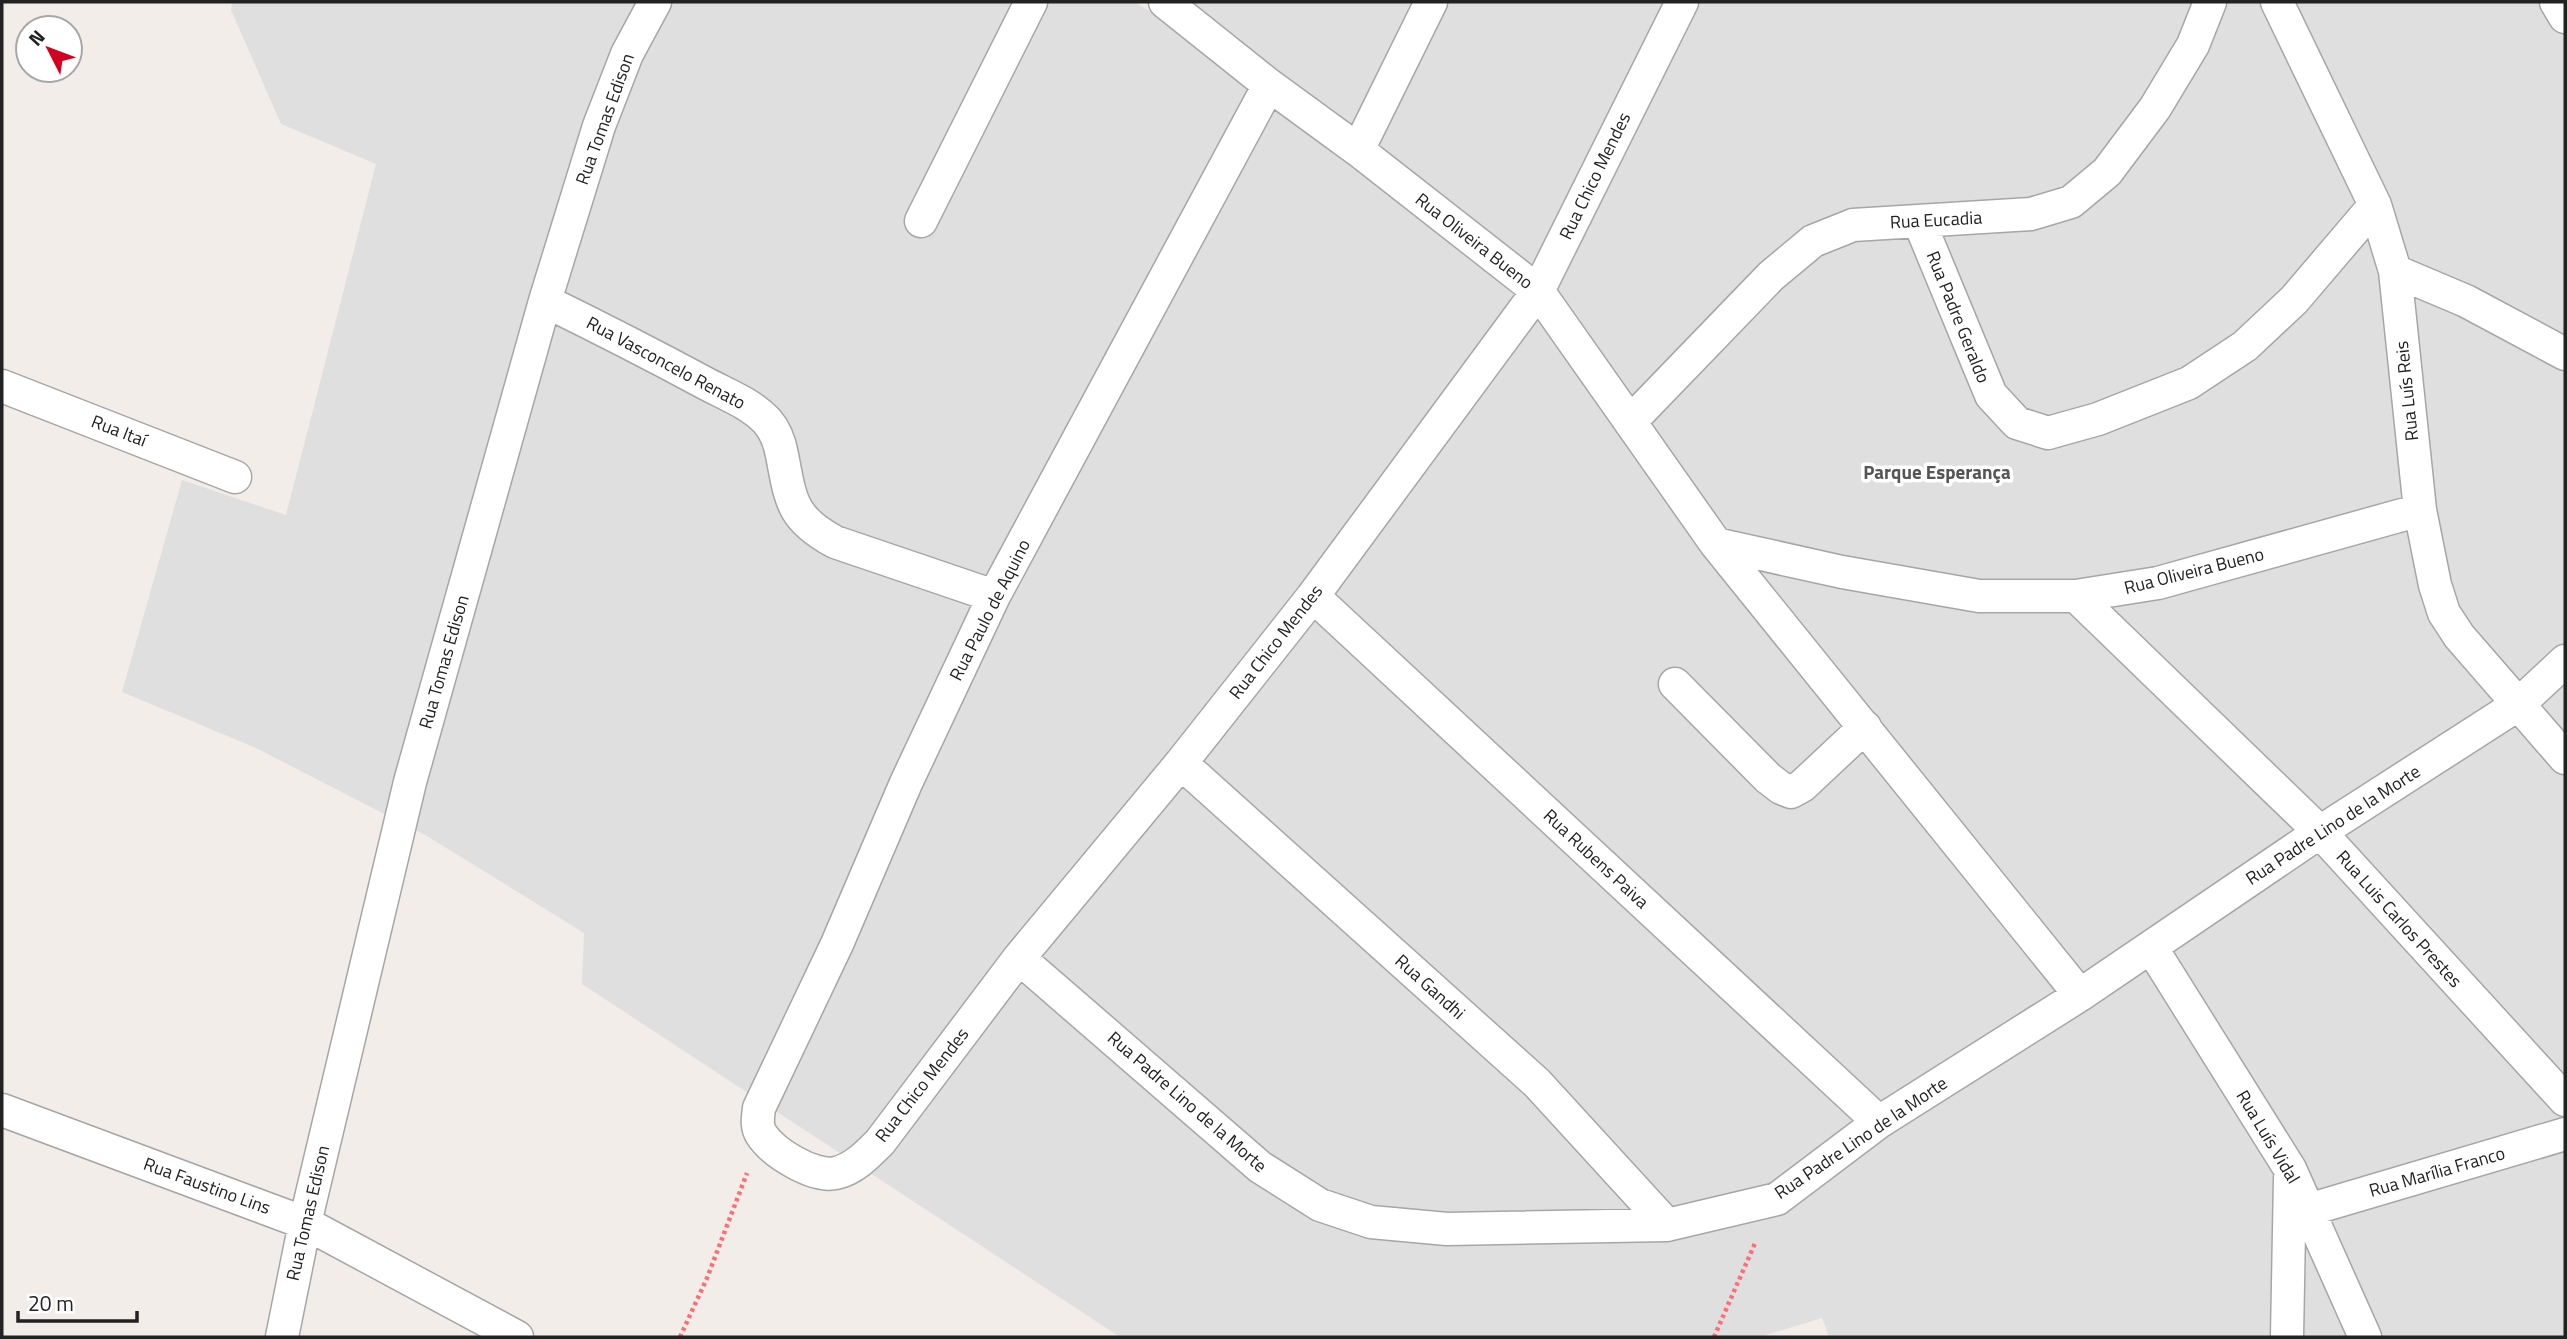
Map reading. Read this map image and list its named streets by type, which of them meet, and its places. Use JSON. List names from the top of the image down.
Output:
{
  "streets": {
    "street": [
      "Rua Tomas Edison",
      "Rua Chico Mendes",
      "Rua Eucadia",
      "Rua Oliveira Bueno",
      "Rua Padre Geraldo",
      "Rua Vasconcelo Renato",
      "Rua Luís Reis",
      "Rua Itaí",
      "Rua Paulo de Aquino",
      "Rua Padre Lino de la Morte",
      "Rua Rubens Paiva",
      "Rua Luis Carlos Prestes",
      "Rua Gandhi",
      "Rua Luís Vidal",
      "Rua Marília Franco",
      "Rua Faustino Lins"
    ]
  },
  "crossings": [
    ["Rua Tomas Edison", "Rua Vasconcelo Renato"],
    ["Rua Tomas Edison", "Rua Faustino Lins"],
    ["Rua Chico Mendes", "Rua Oliveira Bueno"],
    ["Rua Chico Mendes", "Rua Paulo de Aquino"],
    ["Rua Chico Mendes", "Rua Padre Lino de la Morte"],
    ["Rua Chico Mendes", "Rua Rubens Paiva"],
    ["Rua Chico Mendes", "Rua Gandhi"],
    ["Rua Eucadia", "Rua Oliveira Bueno"],
    ["Rua Eucadia", "Rua Padre Geraldo"],
    ["Rua Oliveira Bueno", "Rua Luís Reis"],
    ["Rua Oliveira Bueno", "Rua Paulo de Aquino"],
    ["Rua Oliveira Bueno", "Rua Padre Lino de la Morte"],
    ["Rua Oliveira Bueno", "Rua Luis Carlos Prestes"],
    ["Rua Padre Geraldo", "Rua Luís Reis"],
    ["Rua Vasconcelo Renato", "Rua Paulo de Aquino"],
    ["Rua Luís Reis", "Rua Padre Lino de la Morte"],
    ["Rua Padre Lino de la Morte", "Rua Rubens Paiva"],
    ["Rua Padre Lino de la Morte", "Rua Luis Carlos Prestes"],
    ["Rua Padre Lino de la Morte", "Rua Gandhi"],
    ["Rua Padre Lino de la Morte", "Rua Luís Vidal"],
    ["Rua Luís Vidal", "Rua Marília Franco"]
  ],
  "districts": ["Parque Esperança"],
  "scale_bar": "20 m",
  "north": "top left"
}
